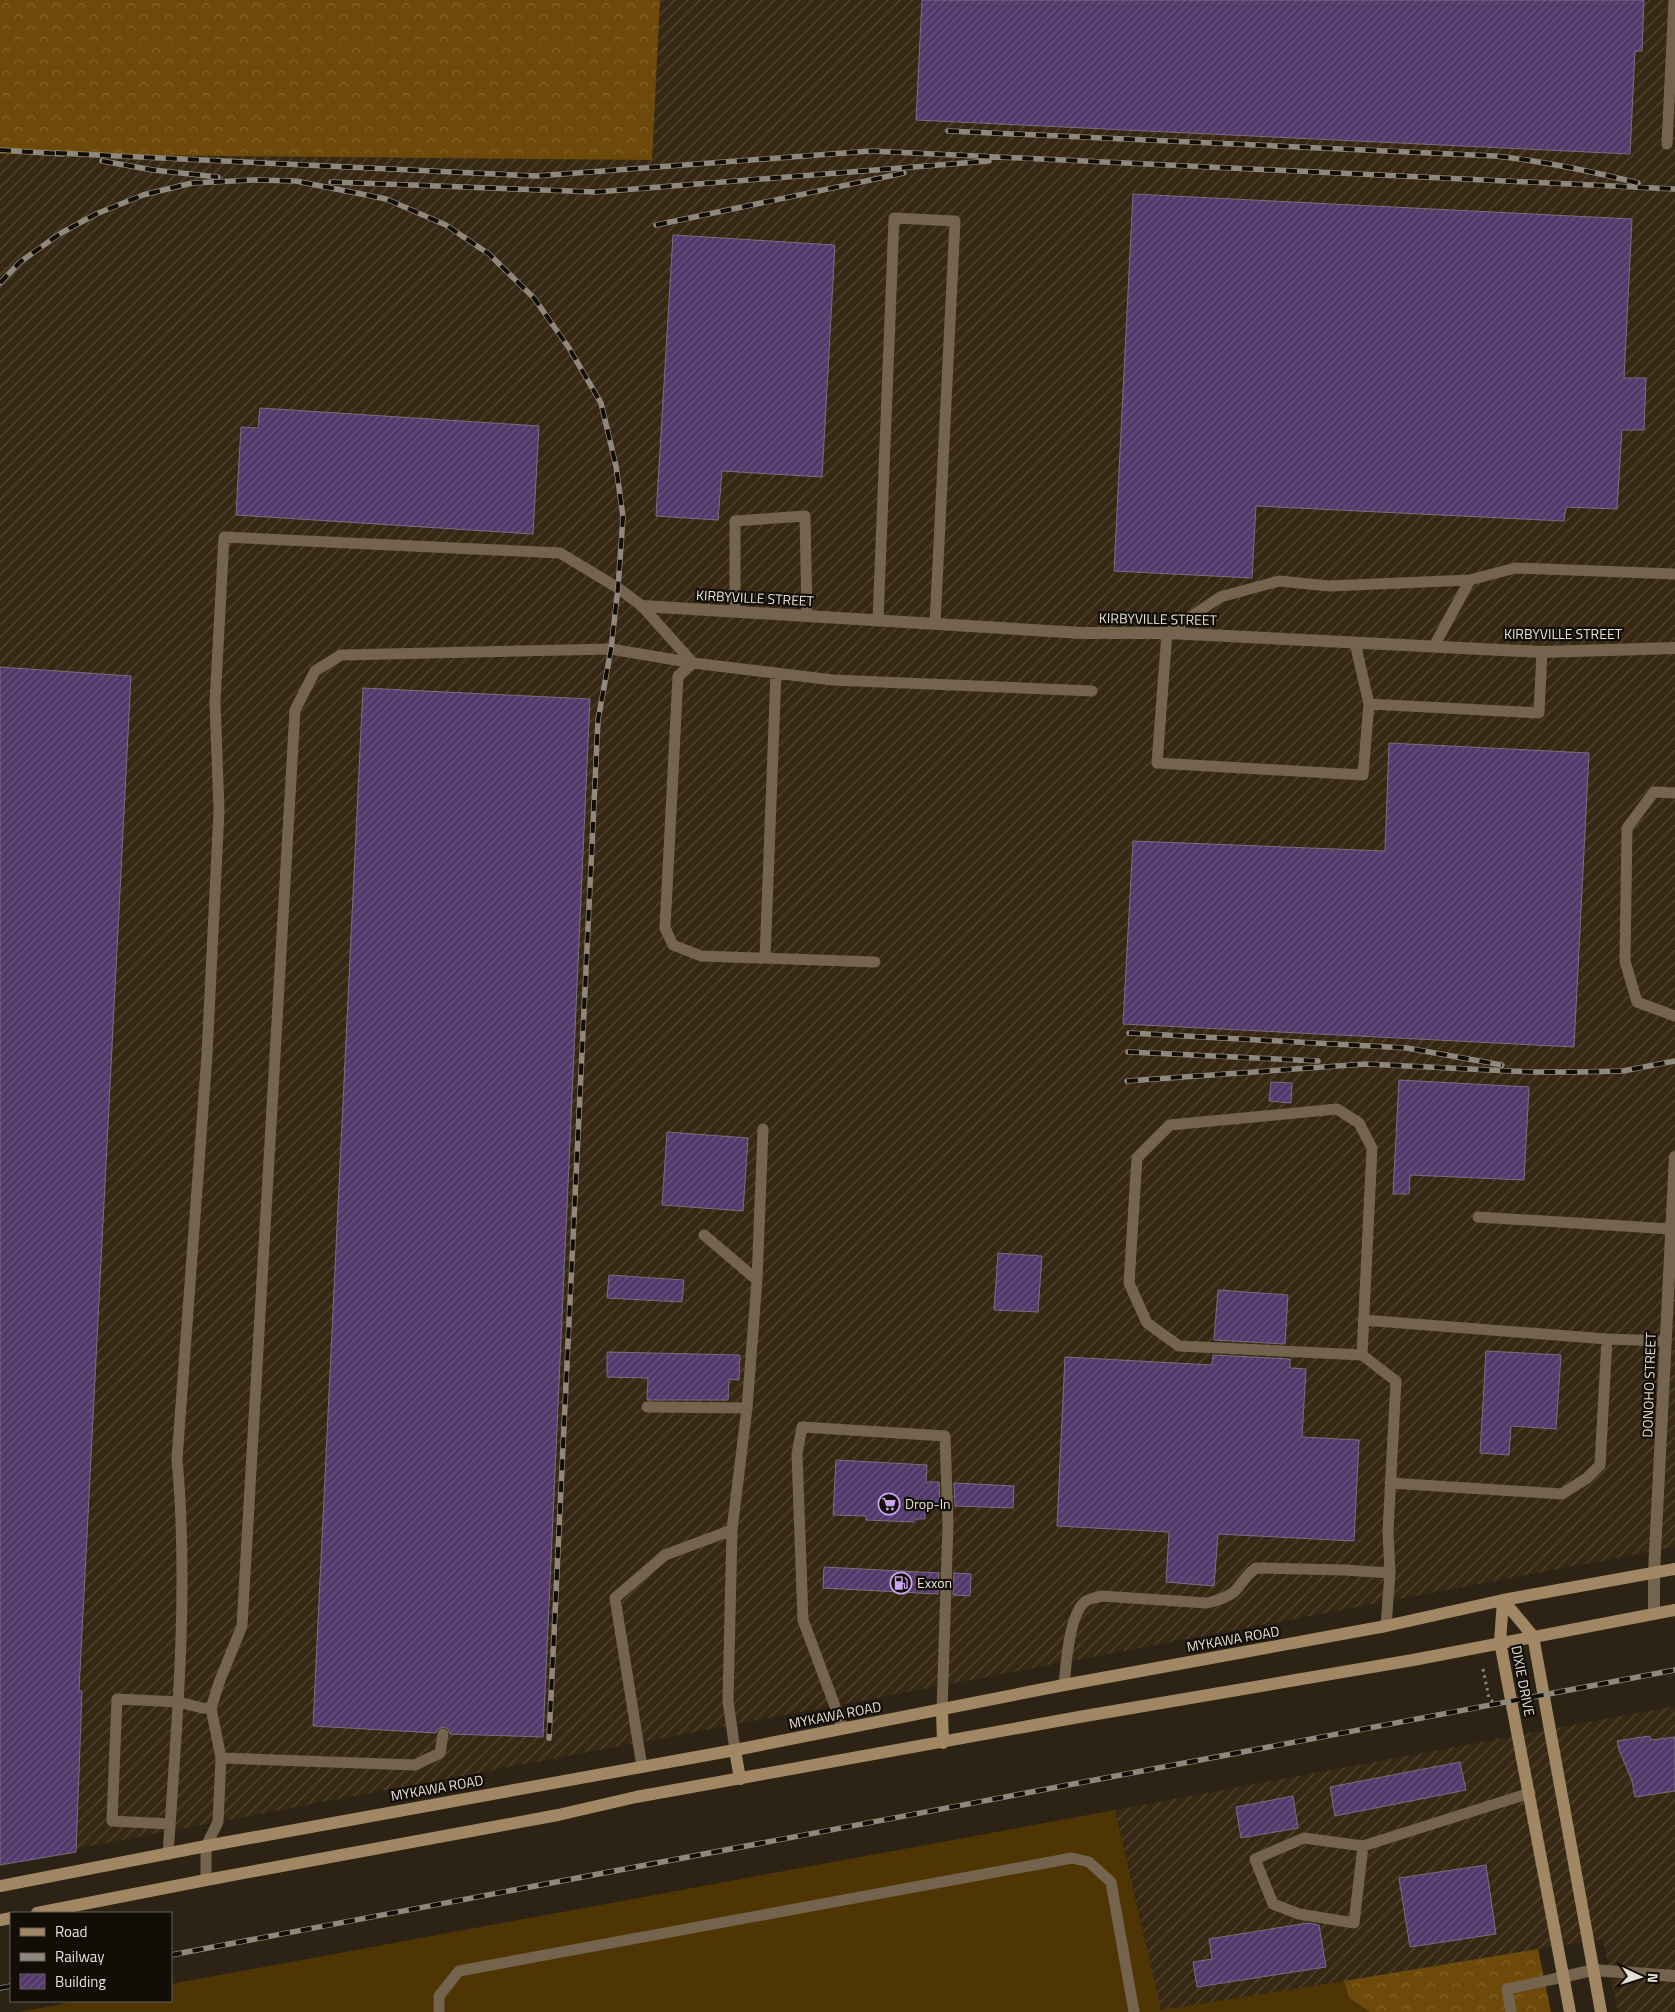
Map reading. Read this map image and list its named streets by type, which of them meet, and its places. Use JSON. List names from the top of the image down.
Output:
{
  "streets": {
    "main road": ["MYKAWA ROAD", "DIXIE DRIVE"],
    "street": ["KIRBYVILLE STREET", "DONOHO STREET"]
  },
  "crossings": [
    ["DONOHO STREET", "MYKAWA ROAD"],
    ["MYKAWA ROAD", "DIXIE DRIVE"]
  ],
  "places": {
    "supermarket": ["Drop-In"],
    "fuel station": ["Exxon"]
  },
  "legend": ["Road", "Railway", "Building"],
  "north": "right"
}
